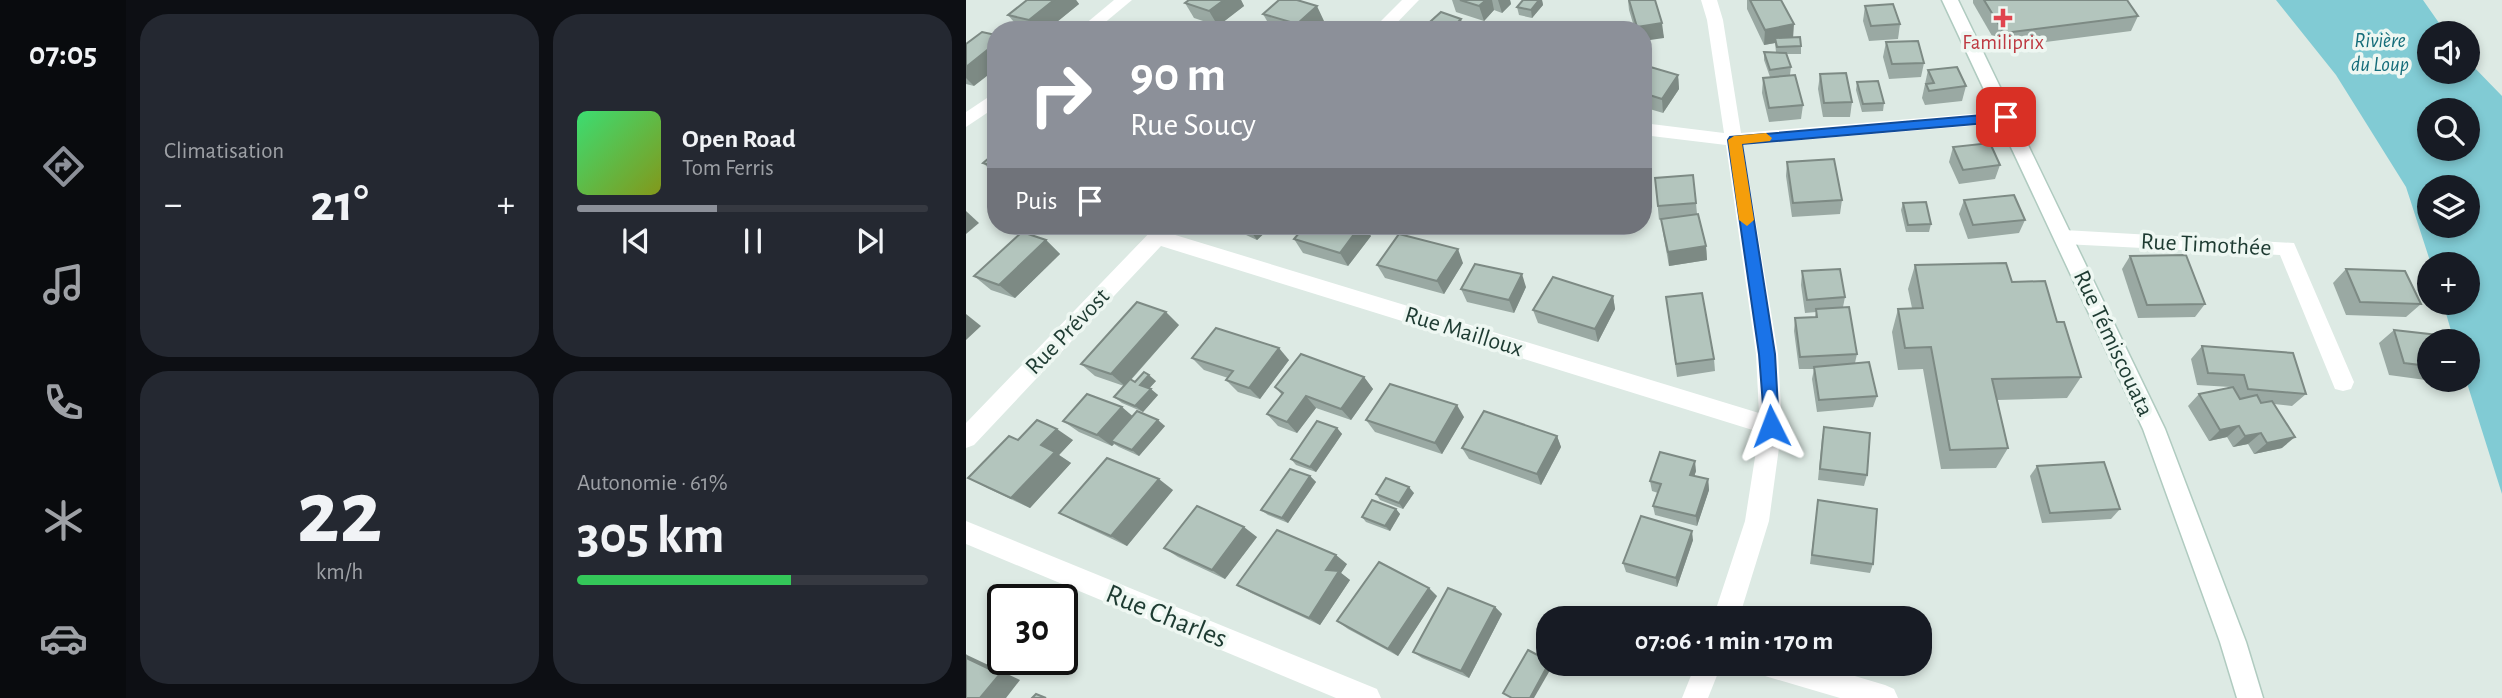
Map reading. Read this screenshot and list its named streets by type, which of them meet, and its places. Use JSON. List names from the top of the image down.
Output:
{
  "streets": {
    "street": [
      "Rue Timothée",
      "Rue Prévost",
      "Rue Mailloux",
      "Rue Témiscouata",
      "Rue Charles"
    ]
  },
  "crossings": [
    ["Rue Timothée", "Rue Témiscouata"]
  ],
  "water": ["Rivière du Loup"],
  "places": {
    "health": ["Familiprix"]
  },
  "page": {
    "tabs": "07:05",
    "tile": [
      "Climatisation",
      ["22", "km/h"],
      ["Autonomie · 61%", "305 km"]
    ],
    "map_buttons": ["+", "−"],
    "turn": ["90 m", "Rue Soucy"],
    "song": ["Open Road", "Tom Ferris"],
    "then": "Puis",
    "heat": ["−", "21°", "+"],
    "limit": "30",
    "trip": "07:06 · 1 min · 170 m"
  }
}
